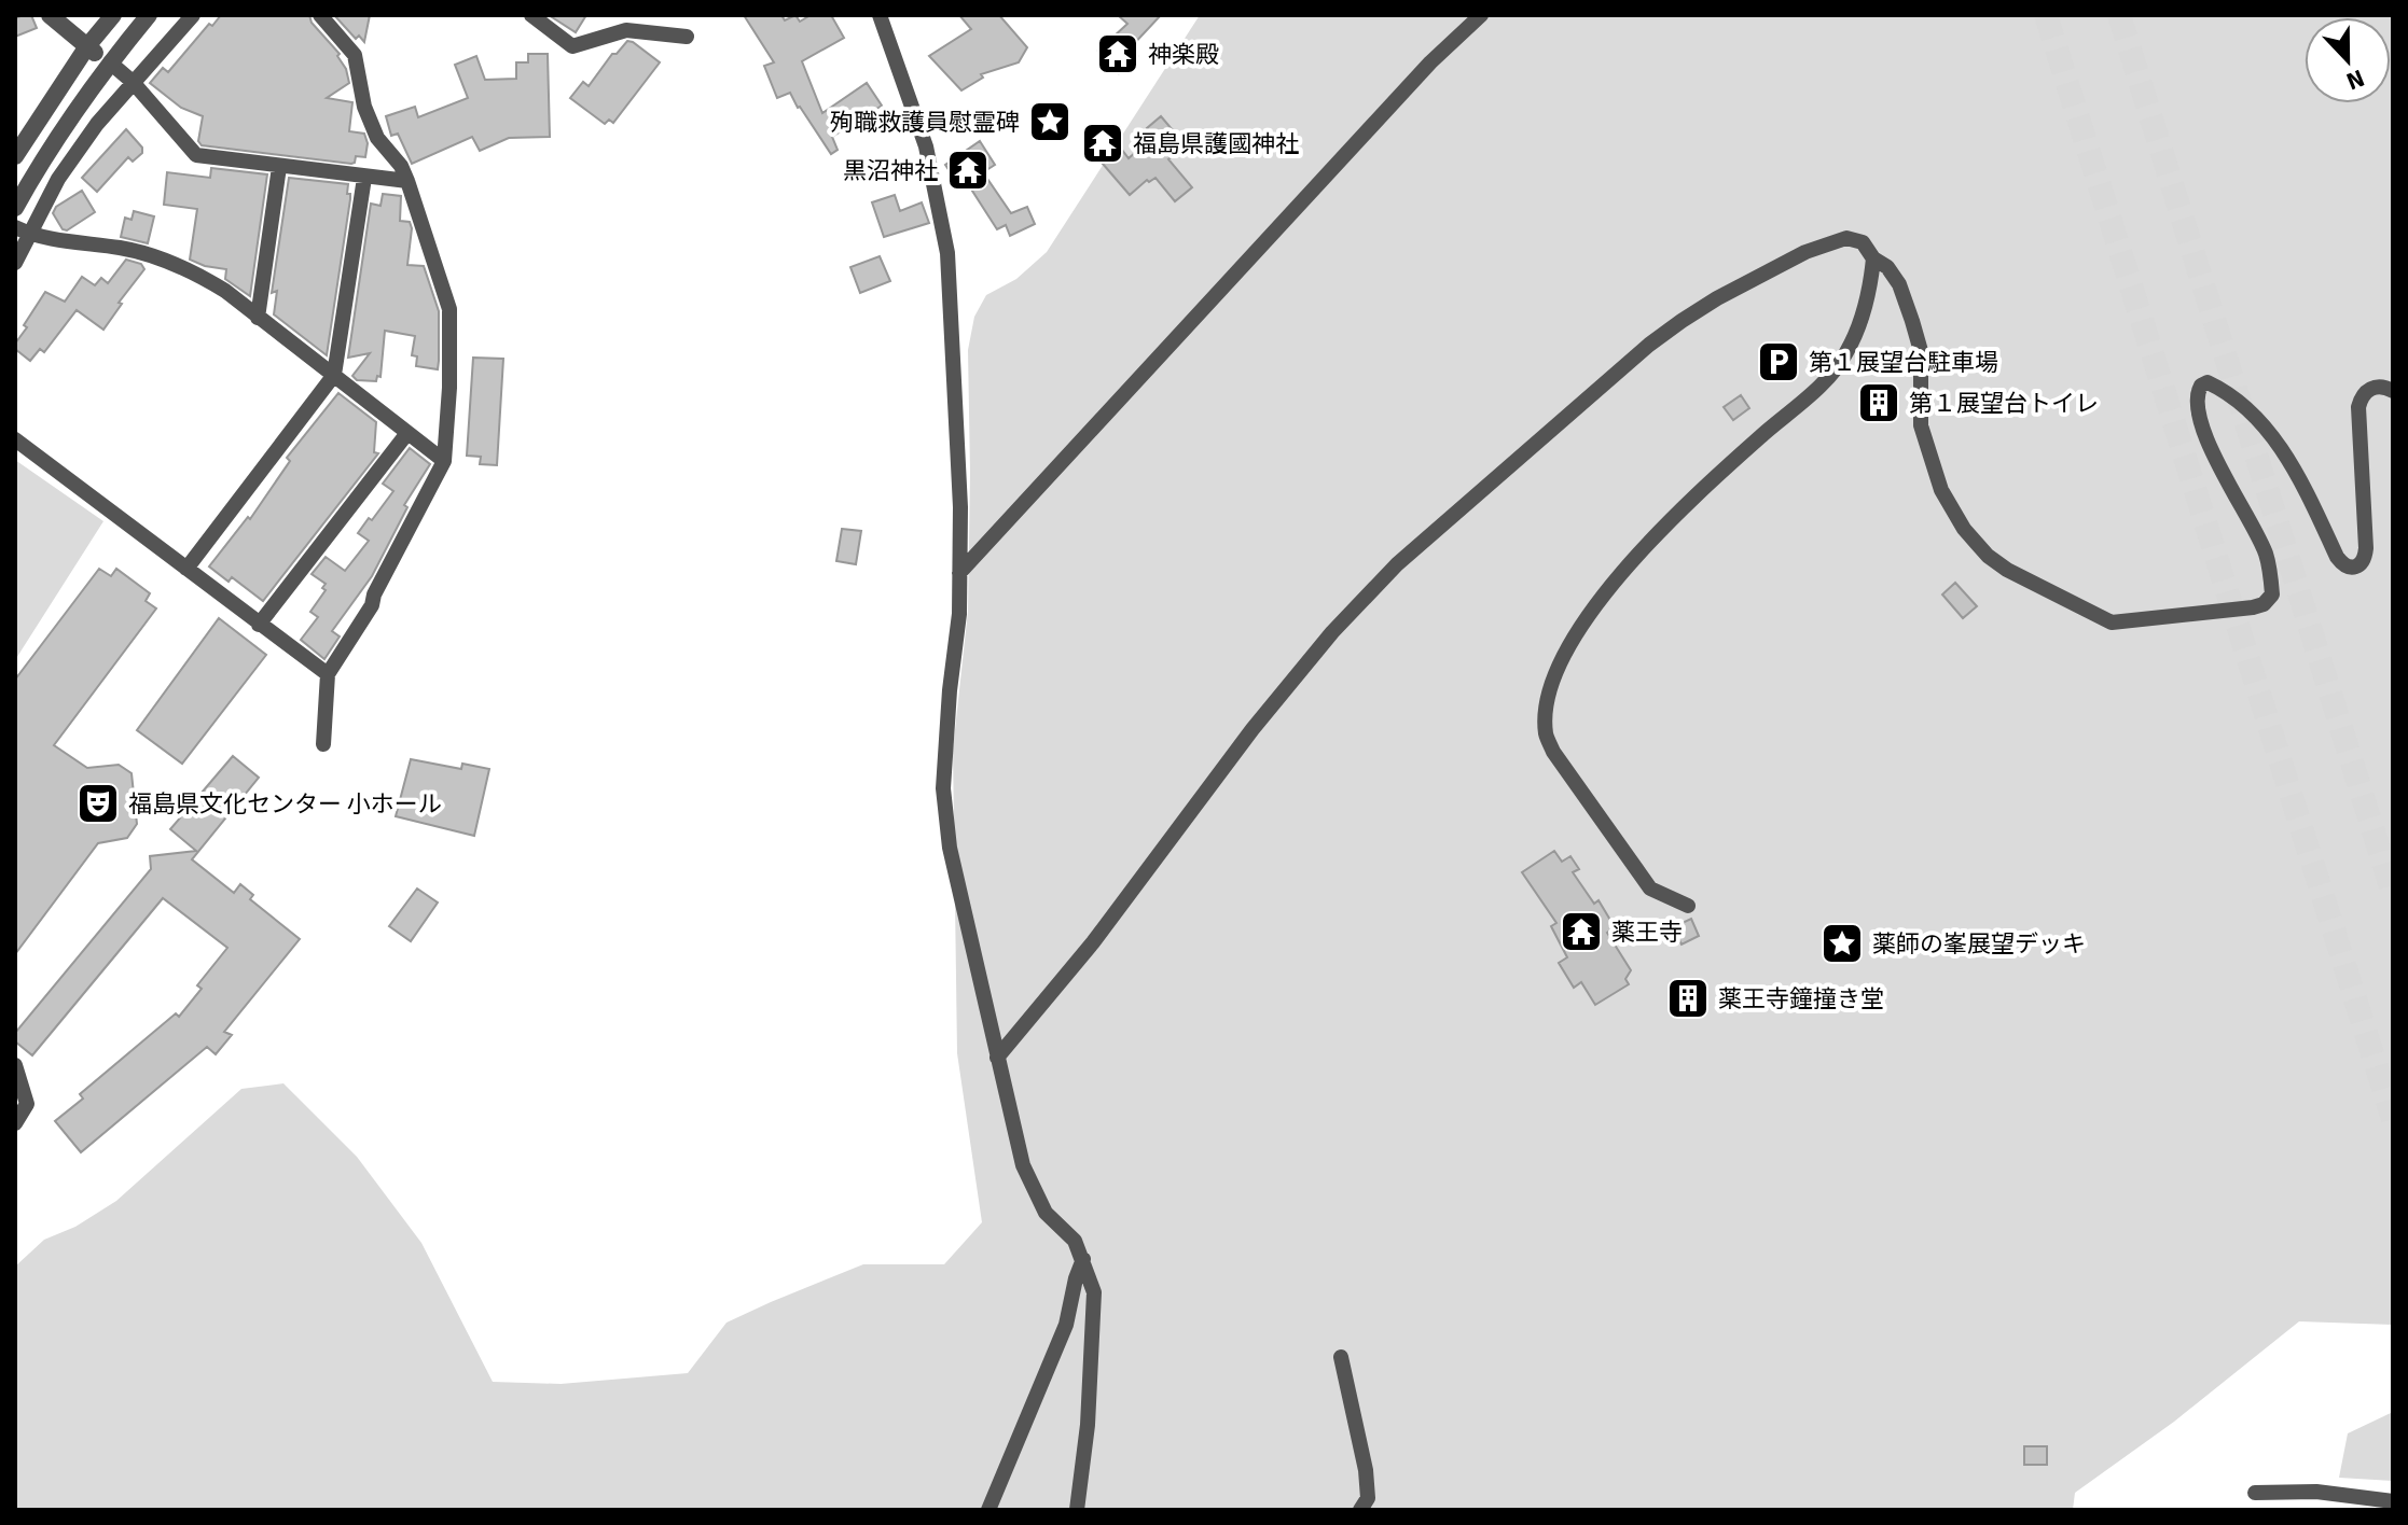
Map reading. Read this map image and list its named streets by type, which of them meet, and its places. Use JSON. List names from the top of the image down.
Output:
{
  "places": {
    "temple": [
      "神楽殿",
      "福島県護國神社",
      "黒沼神社",
      "薬王寺"
    ],
    "place": ["殉職救護員慰霊碑", "薬師の峯展望デッキ"],
    "parking": ["第１展望台駐車場"],
    "building": ["第１展望台トイレ", "薬王寺鐘撞き堂"],
    "theatre": ["福島県文化センター 小ホール"]
  },
  "north": "bottom"
}
